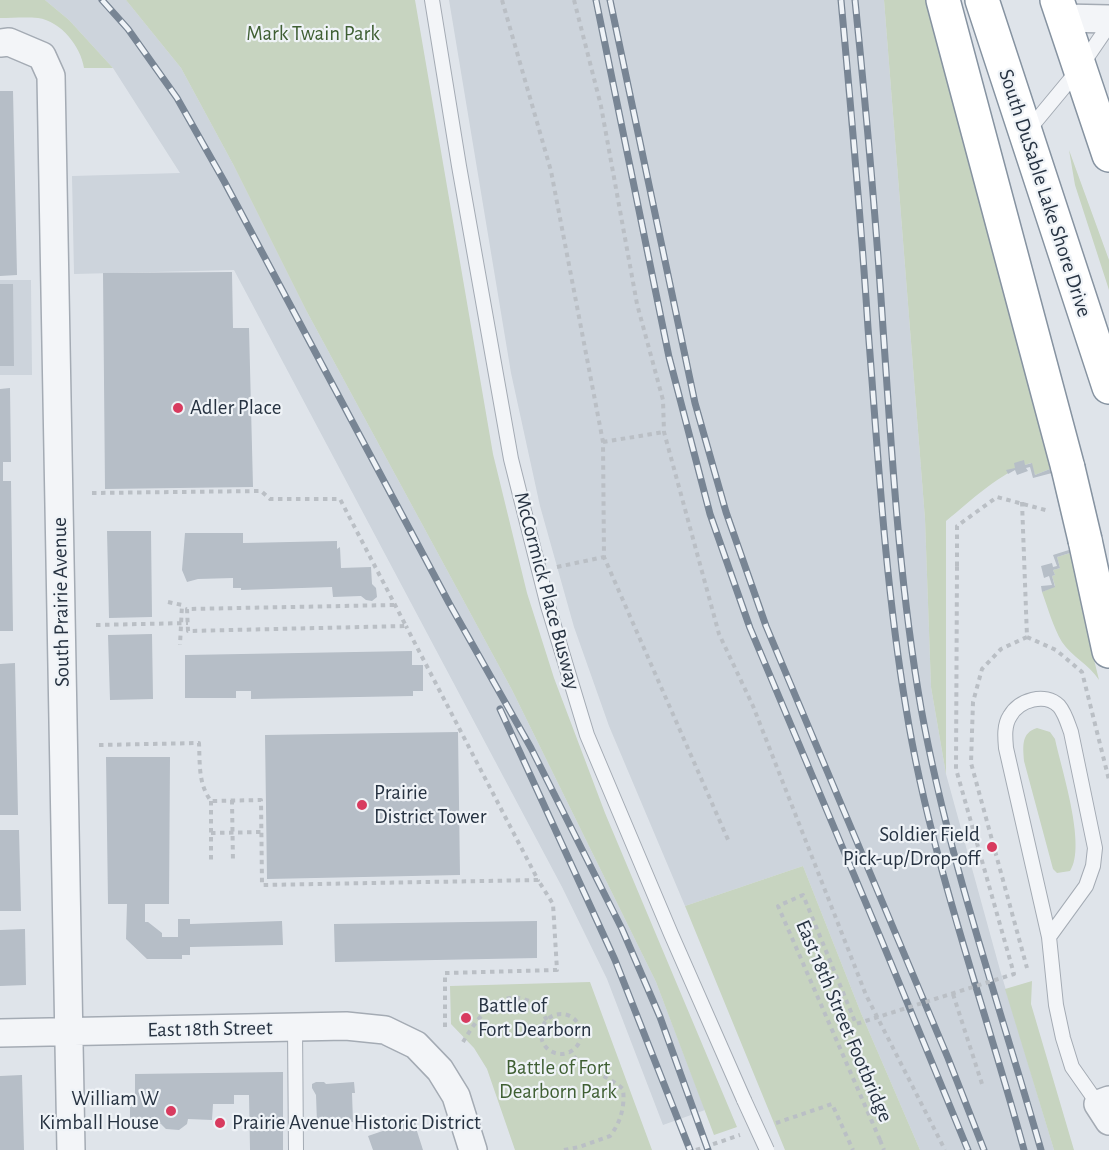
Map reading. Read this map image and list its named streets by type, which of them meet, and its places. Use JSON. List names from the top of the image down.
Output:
{
  "streets": {
    "highway": ["South DuSable Lake Shore Drive"],
    "street": ["South Prairie Avenue", "East 18th Street"],
    "lane": ["McCormick Place Busway"],
    "path": ["East 18th Street Footbridge"]
  },
  "crossings": [
    ["South Prairie Avenue", "East 18th Street"]
  ],
  "parks": ["Mark Twain Park", "Battle of Fort Dearborn Park"],
  "places": [
    "Adler Place",
    "Prairie District Tower",
    "Soldier Field Pick-up/Drop-off",
    "Battle of Fort Dearborn",
    "William W Kimball House",
    "Prairie Avenue Historic District"
  ]
}
